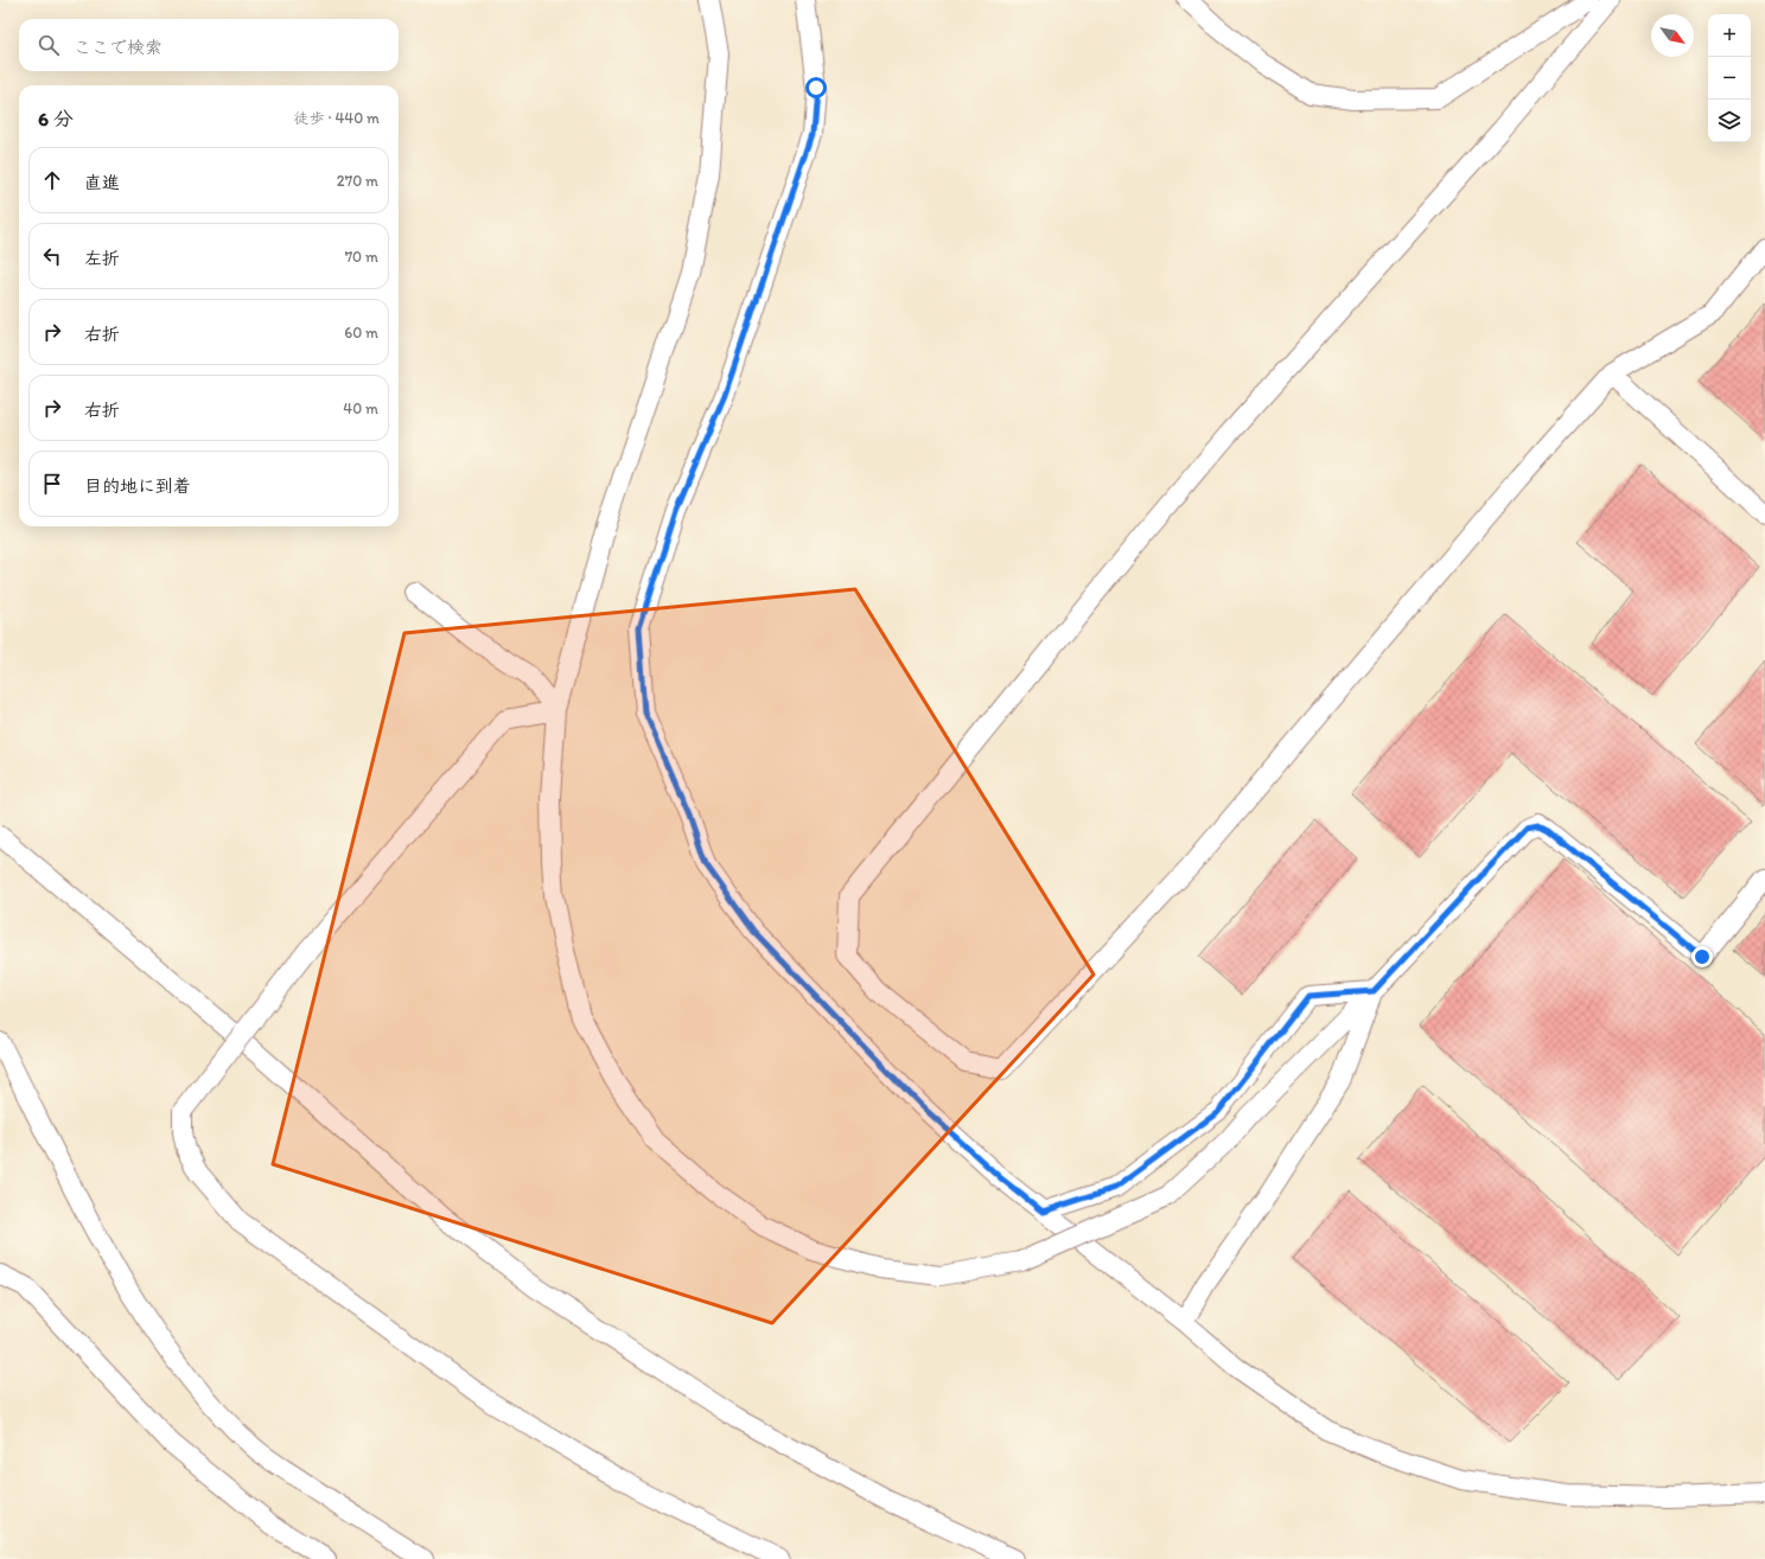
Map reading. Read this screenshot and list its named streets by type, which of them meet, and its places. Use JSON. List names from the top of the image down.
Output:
{
  "north": "bottom right",
  "page": {
    "map_buttons": ["+", "−"],
    "search": "ここで検索",
    "heading": ["6 分", "徒歩 · 440 m"],
    "list": [
      ["直進", "270 m"],
      ["左折", "70 m"],
      ["右折", "60 m"],
      ["右折", "40 m"],
      "目的地に到着"
    ]
  }
}
